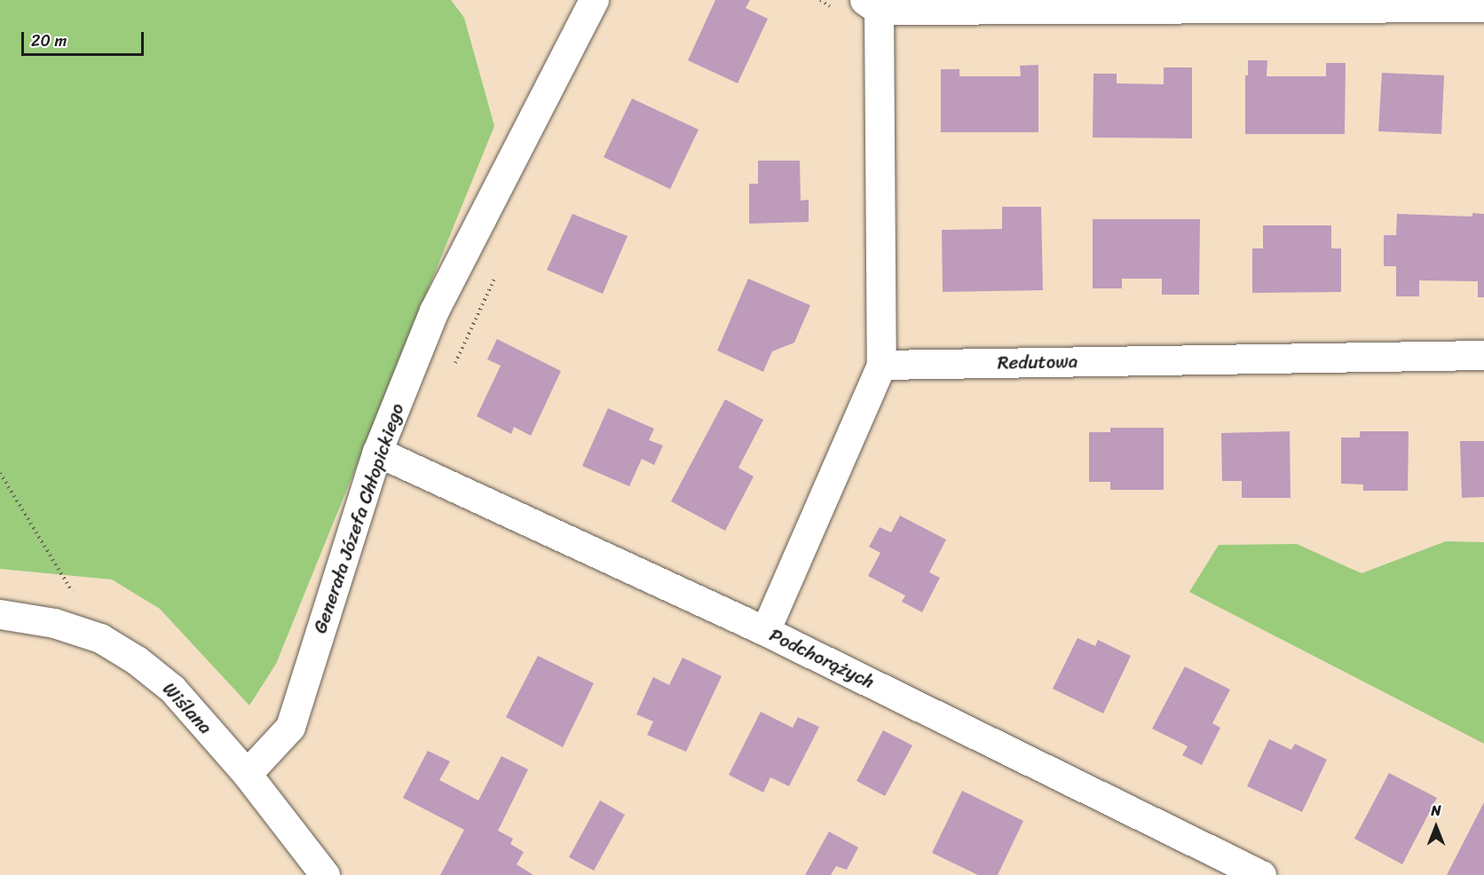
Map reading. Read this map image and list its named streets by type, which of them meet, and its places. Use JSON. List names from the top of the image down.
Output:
{
  "streets": {
    "street": [
      "Redutowa",
      "Generała Józefa Chłopickiego",
      "Podchorążych",
      "Wiślana"
    ]
  },
  "crossings": [
    ["Generała Józefa Chłopickiego", "Podchorążych"],
    ["Generała Józefa Chłopickiego", "Wiślana"]
  ],
  "scale_bar": "20 m",
  "north": "top"
}
